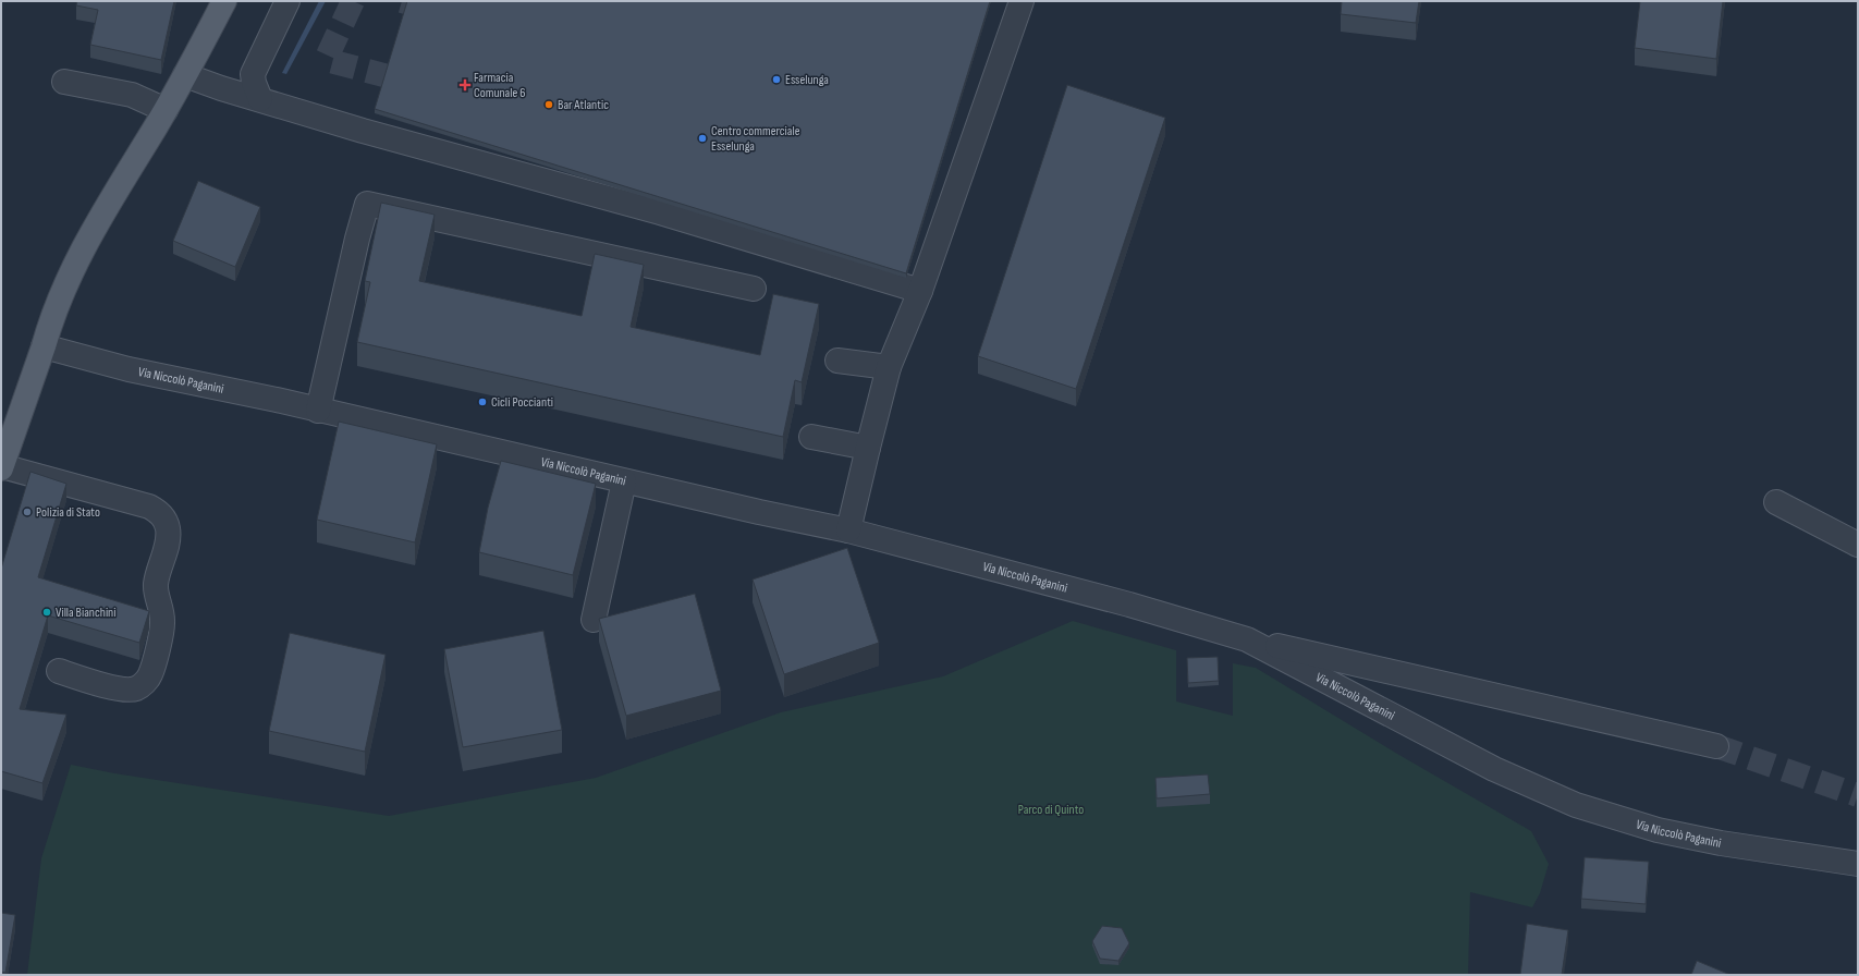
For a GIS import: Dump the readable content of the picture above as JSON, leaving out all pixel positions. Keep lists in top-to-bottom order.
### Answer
{
  "streets": {
    "street": ["Via Niccolò Paganini"]
  },
  "parks": ["Parco di Quinto"],
  "places": {
    "other": [
      "Esselunga",
      "Bar Atlantic",
      "Centro commerciale Esselunga",
      "Cicli Poccianti",
      "Polizia di Stato",
      "Villa Bianchini"
    ],
    "health": ["Farmacia Comunale 6"]
  }
}
